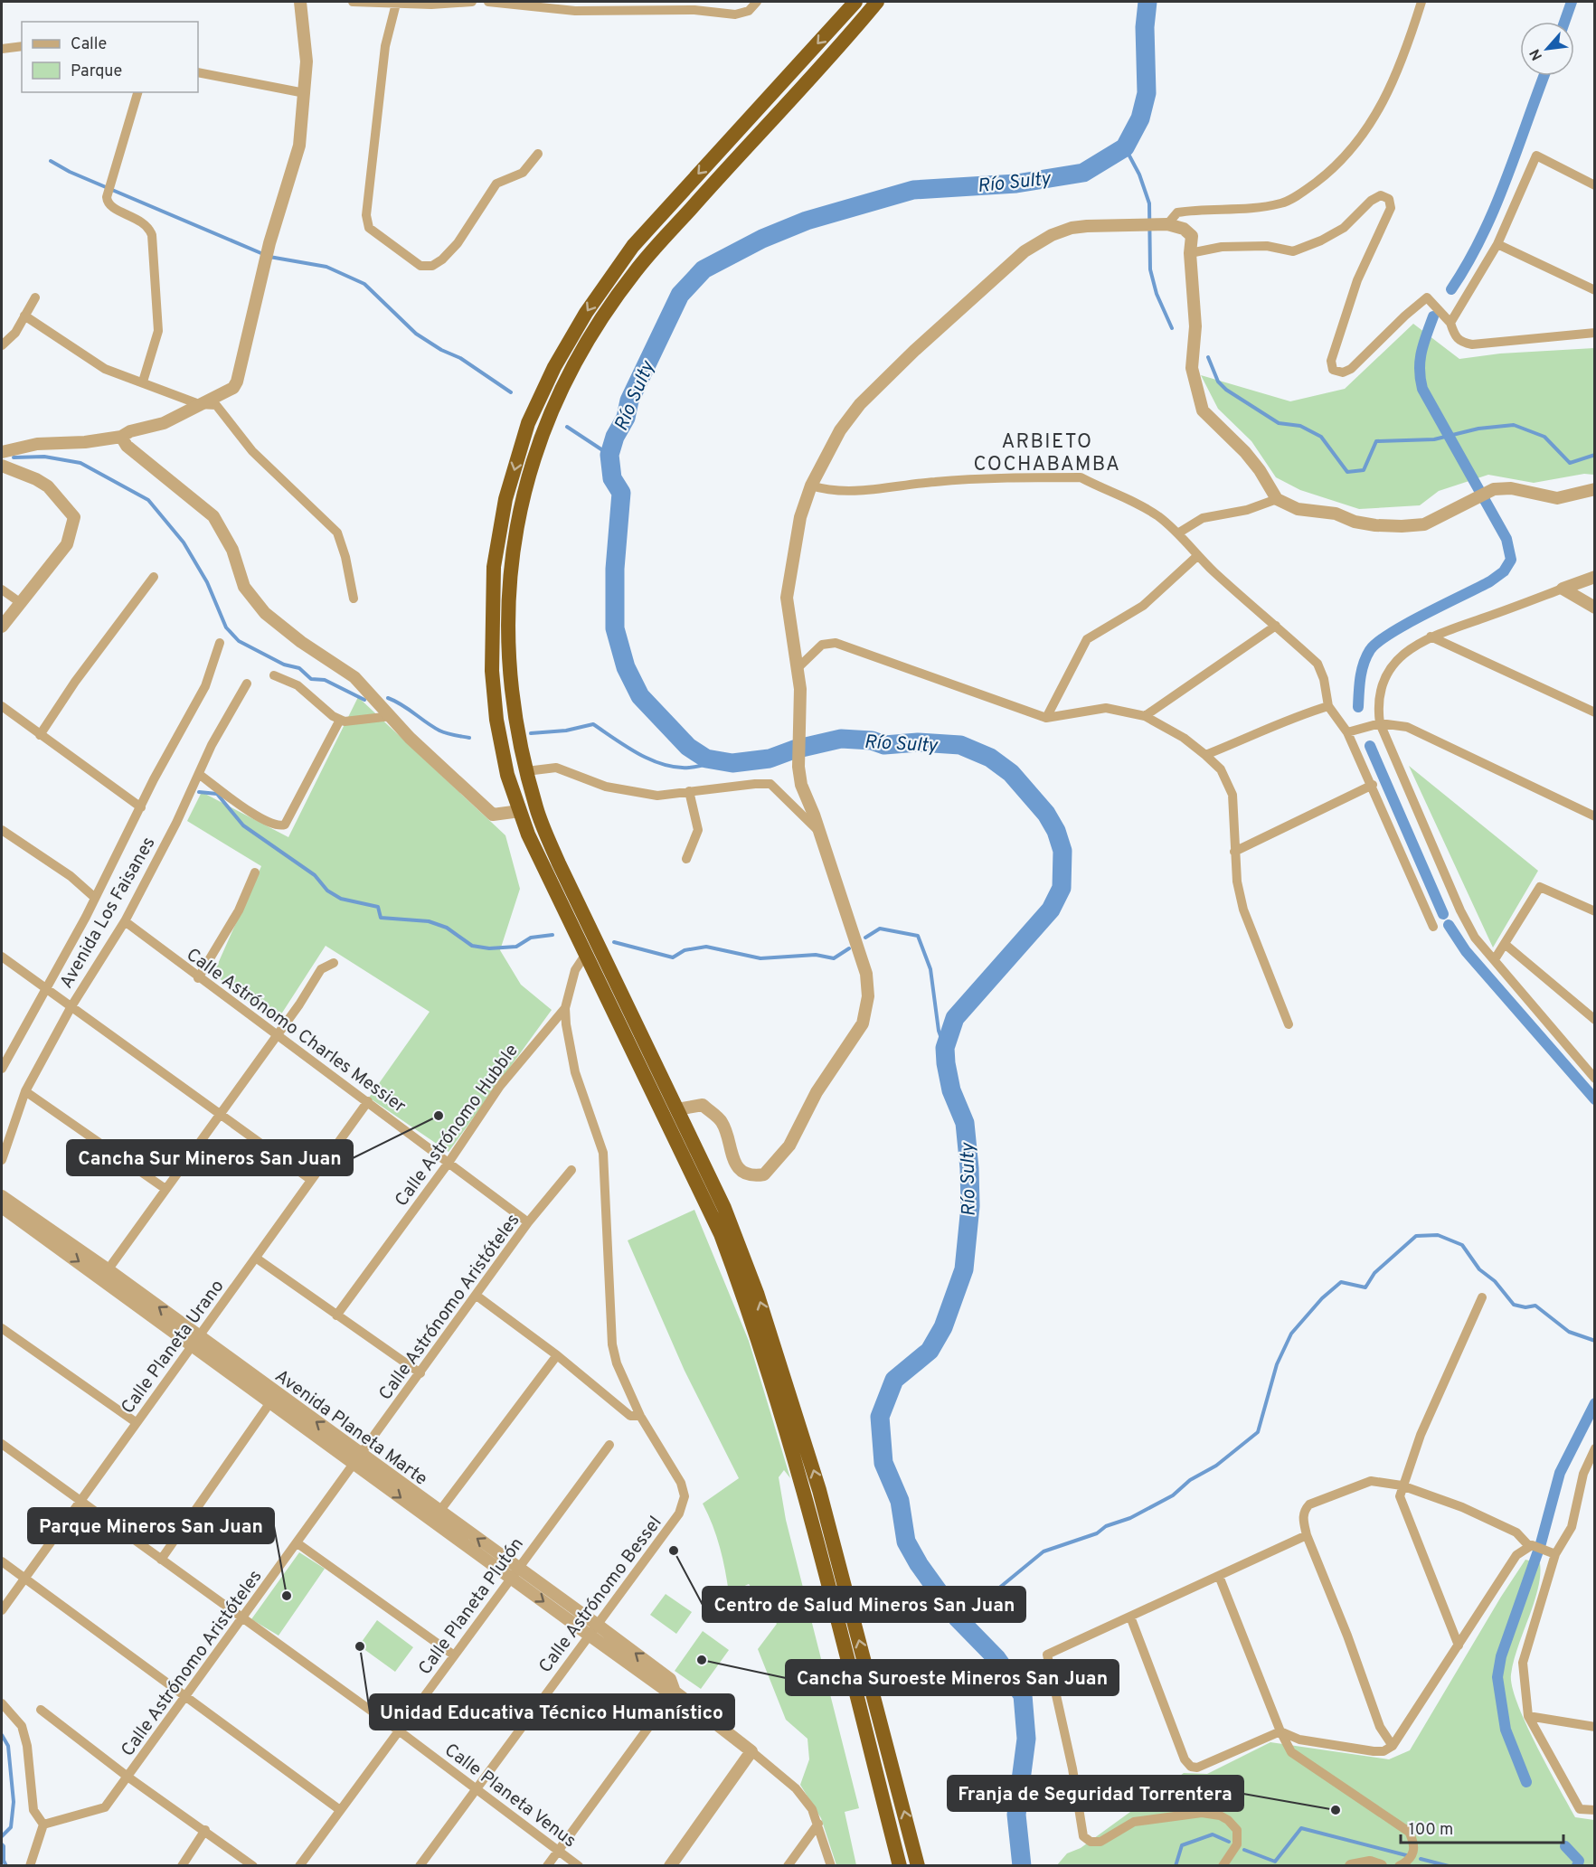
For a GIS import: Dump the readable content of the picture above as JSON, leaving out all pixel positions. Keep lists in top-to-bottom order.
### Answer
{
  "streets": {
    "street": [
      "Avenida Los Faisanes",
      "Calle Astrónomo Charles Messier",
      "Calle Astrónomo Hubble",
      "Calle Astrónomo Aristóteles",
      "Calle Planeta Urano",
      "Avenida Planeta Marte",
      "Calle Astrónomo Bessel",
      "Calle Planeta Plutón",
      "Calle Planeta Venus"
    ]
  },
  "crossings": [
    ["Avenida Los Faisanes", "Calle Astrónomo Charles Messier"],
    ["Calle Astrónomo Charles Messier", "Calle Astrónomo Hubble"],
    ["Calle Astrónomo Charles Messier", "Calle Astrónomo Aristóteles"],
    ["Calle Astrónomo Charles Messier", "Calle Planeta Urano"],
    ["Calle Astrónomo Aristóteles", "Avenida Planeta Marte"],
    ["Calle Astrónomo Aristóteles", "Calle Planeta Venus"],
    ["Calle Planeta Urano", "Avenida Planeta Marte"],
    ["Calle Planeta Urano", "Calle Planeta Venus"],
    ["Avenida Planeta Marte", "Calle Astrónomo Bessel"],
    ["Avenida Planeta Marte", "Calle Planeta Plutón"],
    ["Calle Astrónomo Bessel", "Calle Planeta Venus"],
    ["Calle Planeta Plutón", "Calle Planeta Venus"]
  ],
  "districts": ["ARBIETO COCHABAMBA"],
  "water": ["Río Sulty"],
  "places": [
    "Cancha Sur Mineros San Juan",
    "Centro de Salud Mineros San Juan",
    "Parque Mineros San Juan",
    "Unidad Educativa Técnico Humanístico",
    "Cancha Suroeste Mineros San Juan",
    "Franja de Seguridad Torrentera"
  ],
  "legend": ["Calle", "Parque"],
  "scale_bar": "100 m",
  "north": "bottom left"
}
